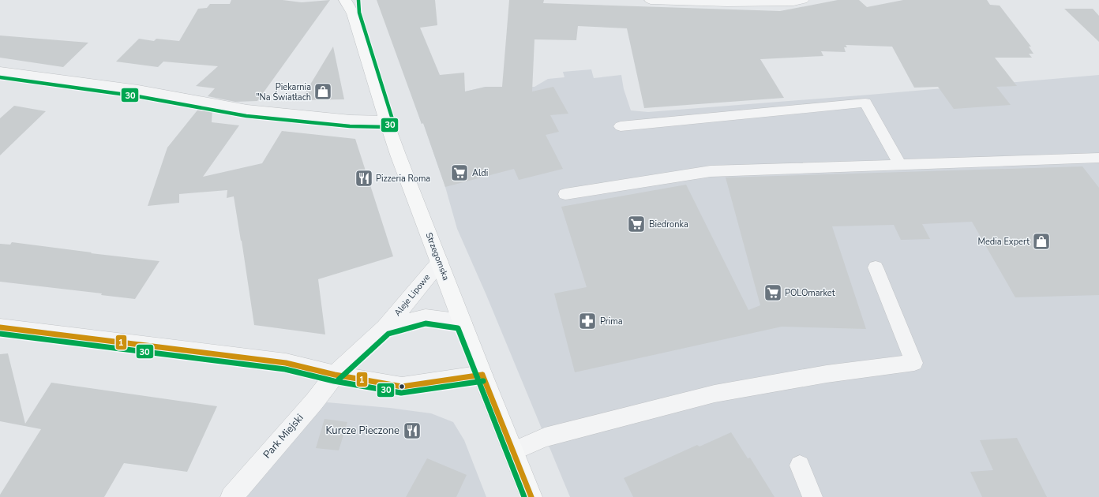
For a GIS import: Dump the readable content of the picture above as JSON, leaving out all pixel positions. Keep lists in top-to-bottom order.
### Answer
{
  "streets": {
    "main road": ["Strzegomska"],
    "street": ["Aleje Lipowe", "Park Miejski"]
  },
  "crossings": [
    ["Strzegomska", "Aleje Lipowe"],
    ["Aleje Lipowe", "Park Miejski"]
  ],
  "places": {
    "shop": ["Piekarnia \"Na Światłach", "Media Expert"],
    "supermarket": ["Aldi", "Biedronka", "POLOmarket"],
    "restaurant": ["Pizzeria Roma", "Kurcze Pieczone"],
    "pharmacy": ["Prima"]
  },
  "lines": ["transit line 30", "transit line 1"]
}
